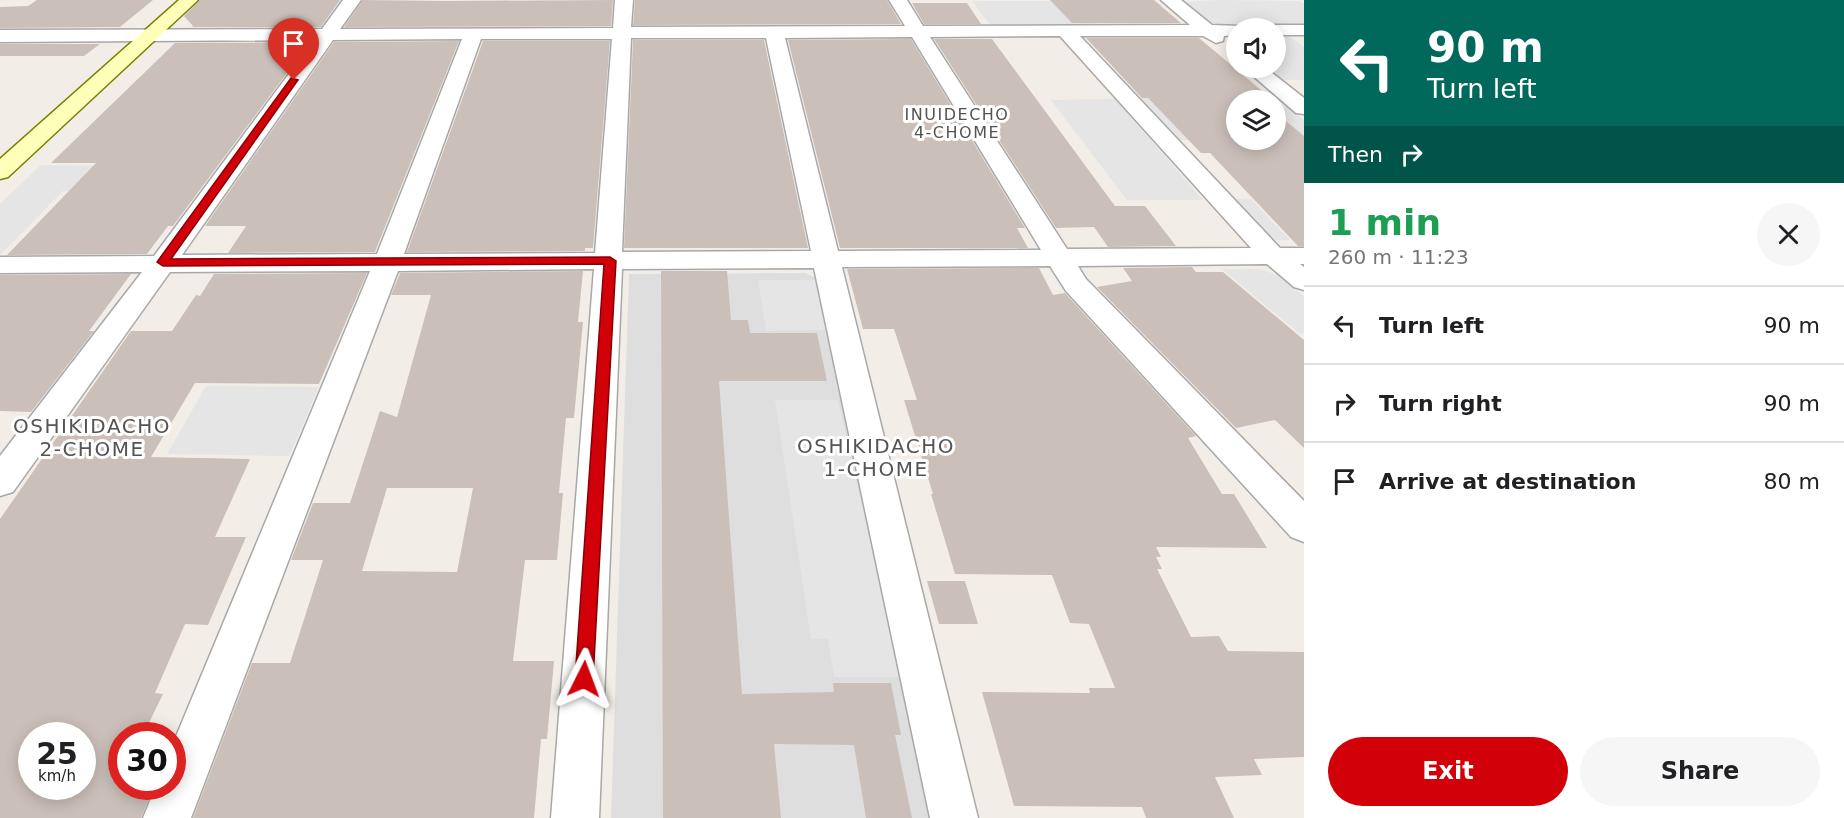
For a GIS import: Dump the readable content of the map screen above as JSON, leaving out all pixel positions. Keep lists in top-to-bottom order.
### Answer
{
  "districts": ["INUIDECHO 4-CHOME", "OSHIKIDACHO 2-CHOME", "OSHIKIDACHO 1-CHOME"],
  "page": {
    "turn": ["90 m", "Turn left"],
    "then": "Then",
    "heading": ["1 min", "260 m · 11:23"],
    "list": [
      {
        "name": "Turn left",
        "value": "90 m"
      },
      {
        "name": "Turn right",
        "value": "90 m"
      },
      {
        "name": "Arrive at destination",
        "value": "80 m"
      }
    ],
    "speed": "25 km/h",
    "limit": "30",
    "buttons": ["Exit", "Share"]
  }
}
